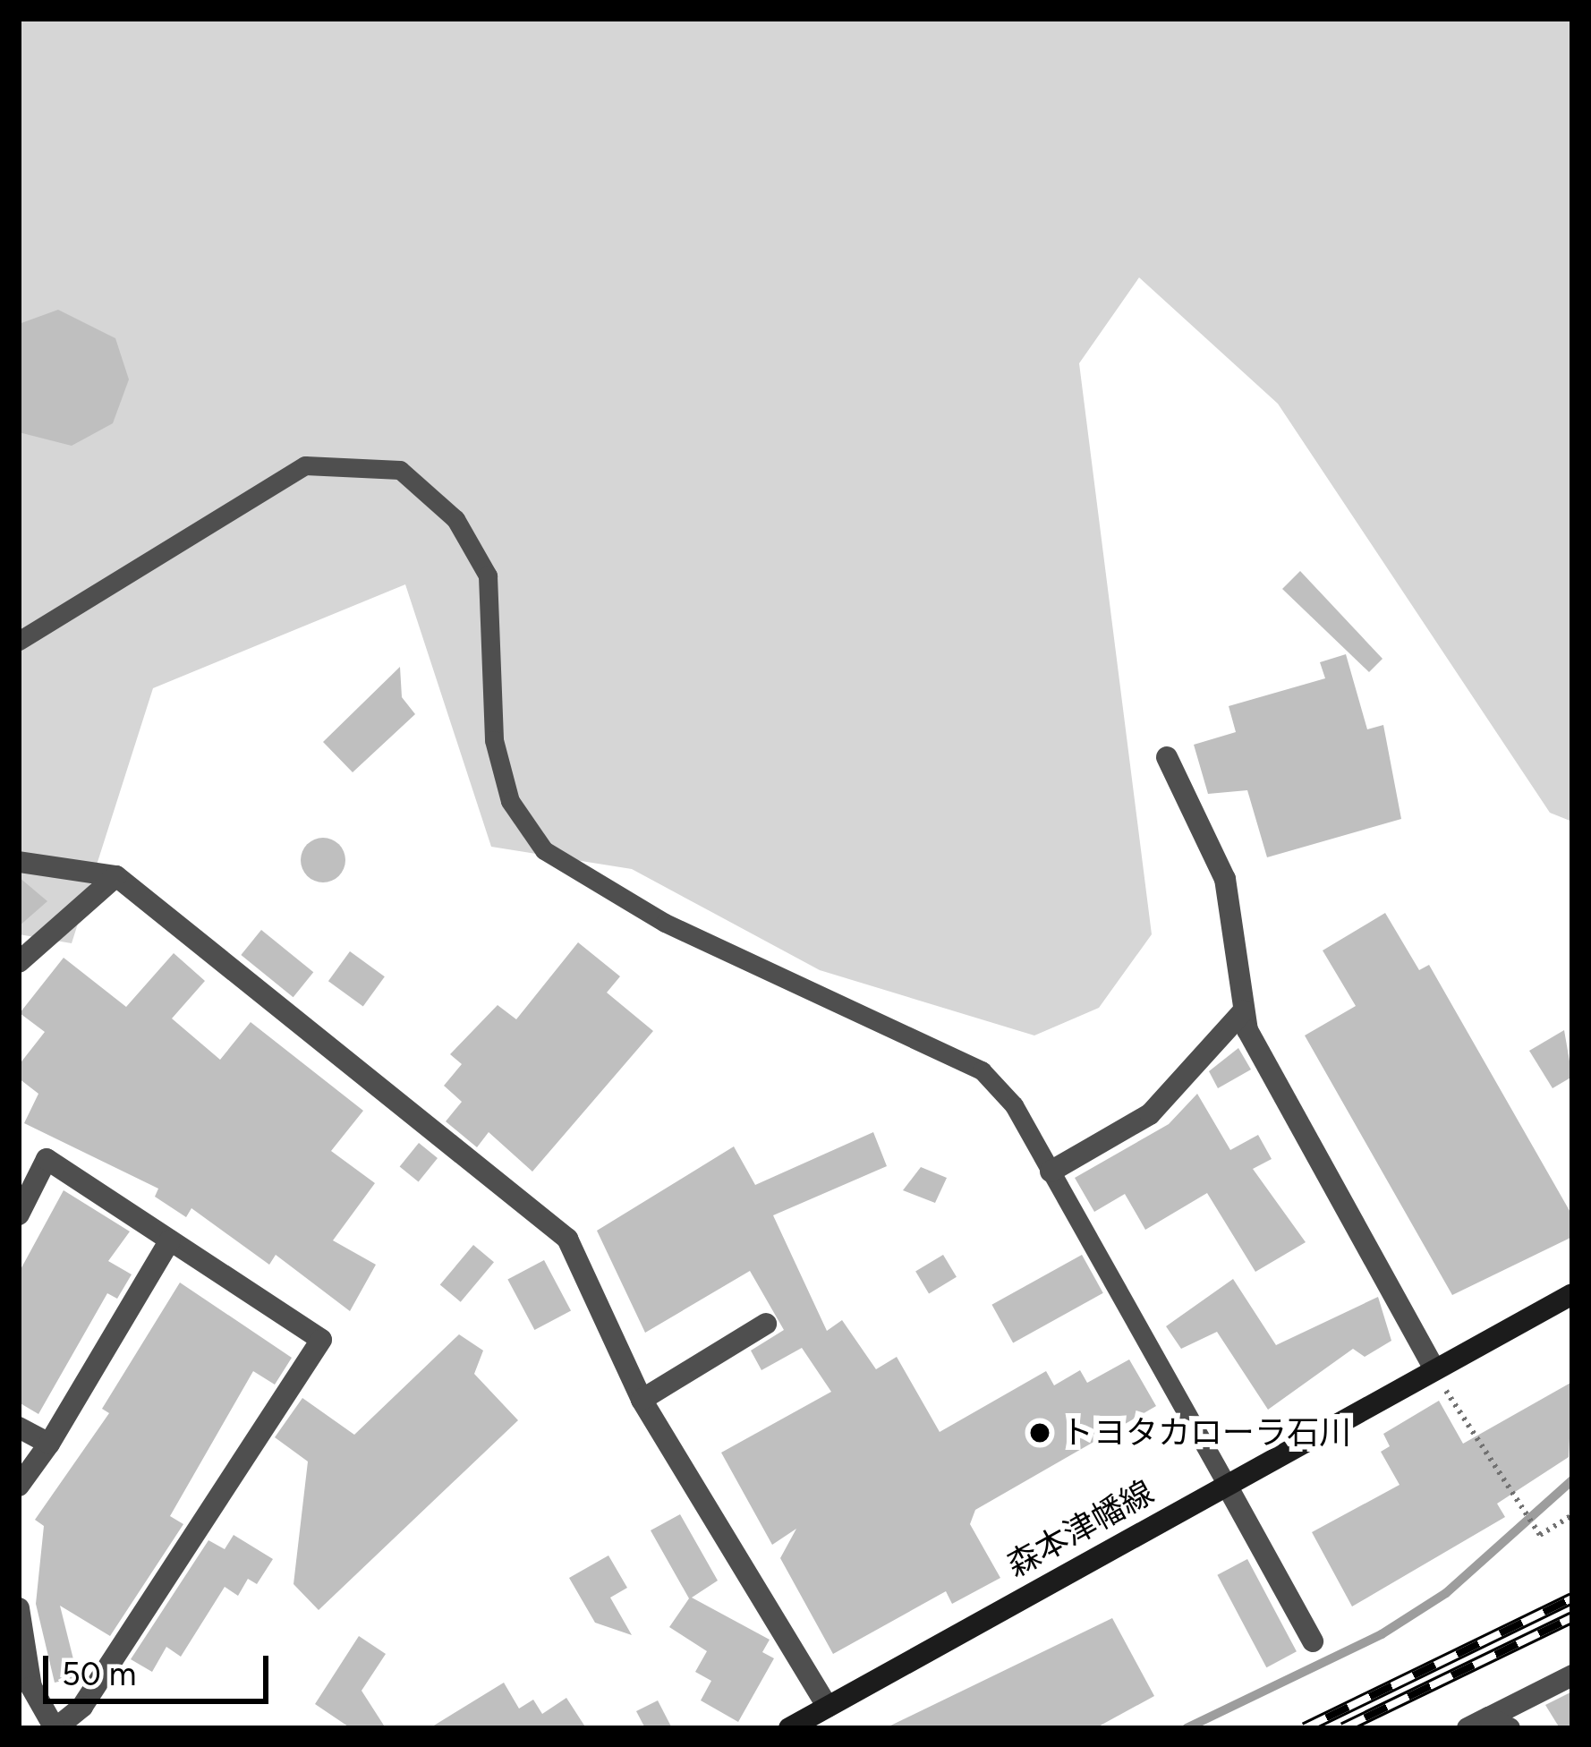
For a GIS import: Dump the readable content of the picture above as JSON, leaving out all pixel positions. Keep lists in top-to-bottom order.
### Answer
{
  "streets": {
    "main road": ["森本津幡線"]
  },
  "places": ["トヨタカローラ石川"],
  "scale_bar": "50 m"
}
